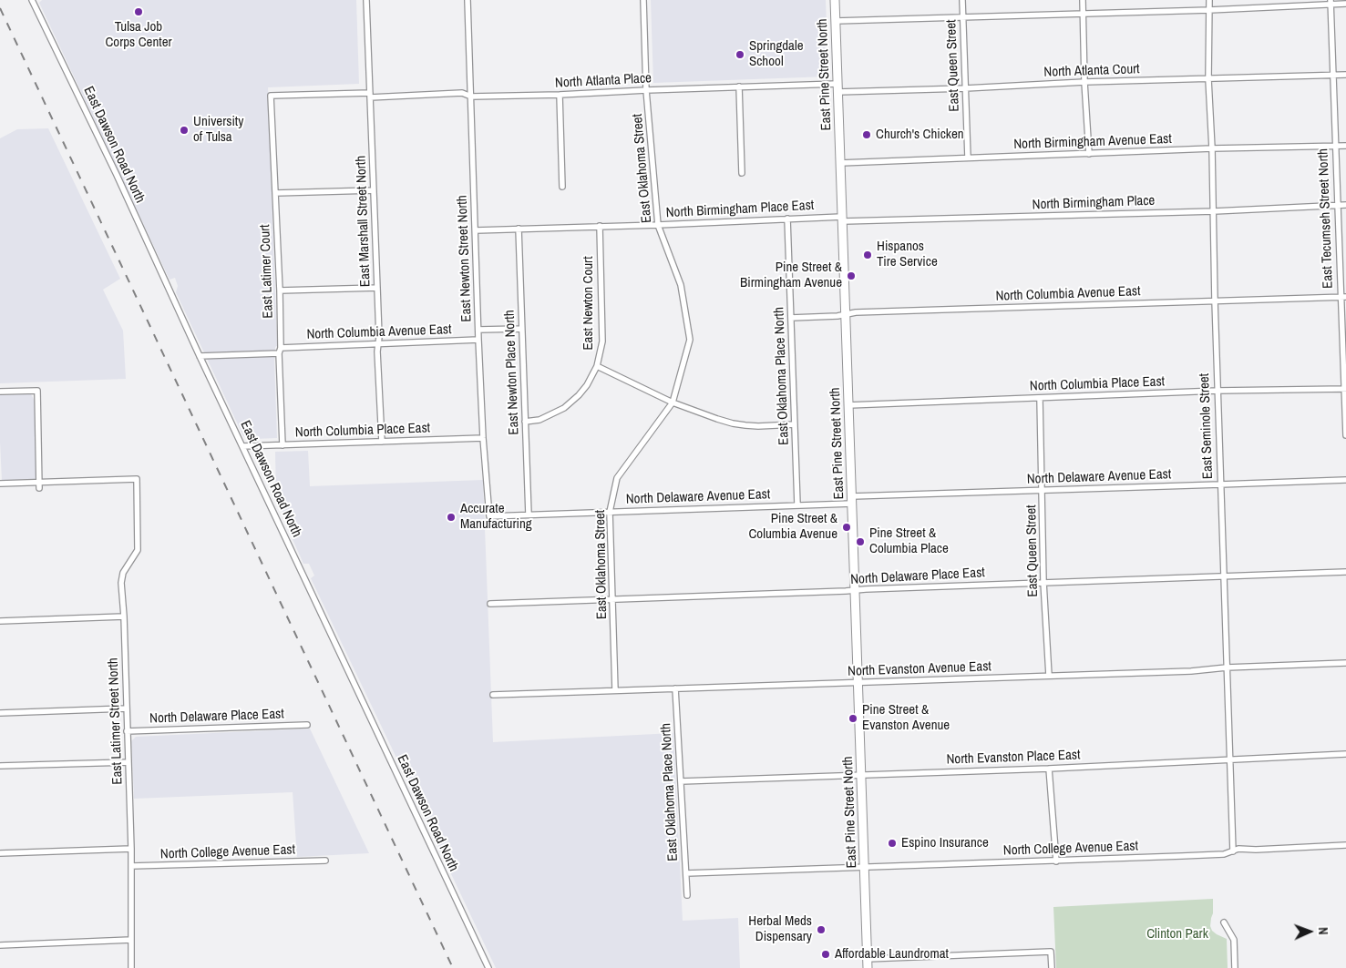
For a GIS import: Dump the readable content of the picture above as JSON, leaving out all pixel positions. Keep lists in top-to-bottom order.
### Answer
{
  "streets": {
    "main road": ["East Pine Street North"],
    "street": [
      "East Queen Street",
      "North Atlanta Court",
      "North Atlanta Place",
      "North Birmingham Avenue East",
      "East Dawson Road North",
      "East Oklahoma Street",
      "North Birmingham Place",
      "North Birmingham Place East",
      "East Tecumseh Street North",
      "East Marshall Street North",
      "East Newton Street North",
      "East Latimer Court",
      "North Columbia Avenue East",
      "East Newton Court",
      "East Newton Place North",
      "East Oklahoma Place North",
      "North Columbia Place East",
      "East Seminole Street",
      "North Delaware Avenue East",
      "North Delaware Place East",
      "North Evanston Avenue East",
      "East Latimer Street North",
      "North Evanston Place East",
      "North College Avenue East"
    ]
  },
  "crossings": [
    ["East Queen Street", "North Atlanta Court"],
    ["East Queen Street", "North Birmingham Avenue East"],
    ["East Queen Street", "North Columbia Place East"],
    ["East Queen Street", "North Delaware Avenue East"],
    ["East Queen Street", "North Delaware Place East"],
    ["East Queen Street", "North Evanston Avenue East"],
    ["North Atlanta Court", "East Pine Street North"],
    ["North Atlanta Court", "North Atlanta Place"],
    ["North Atlanta Court", "East Tecumseh Street North"],
    ["North Atlanta Court", "East Seminole Street"],
    ["East Pine Street North", "North Atlanta Place"],
    ["East Pine Street North", "North Birmingham Avenue East"],
    ["East Pine Street North", "North Birmingham Place"],
    ["East Pine Street North", "North Birmingham Place East"],
    ["East Pine Street North", "North Columbia Avenue East"],
    ["East Pine Street North", "North Columbia Place East"],
    ["East Pine Street North", "North Delaware Avenue East"],
    ["East Pine Street North", "North Delaware Place East"],
    ["East Pine Street North", "North Evanston Avenue East"],
    ["East Pine Street North", "North Evanston Place East"],
    ["East Pine Street North", "North College Avenue East"],
    ["North Atlanta Place", "East Oklahoma Street"],
    ["North Atlanta Place", "East Marshall Street North"],
    ["North Atlanta Place", "East Newton Street North"],
    ["North Atlanta Place", "East Latimer Court"],
    ["North Birmingham Avenue East", "East Tecumseh Street North"],
    ["North Birmingham Avenue East", "East Seminole Street"],
    ["East Dawson Road North", "North Columbia Avenue East"],
    ["East Dawson Road North", "North Columbia Place East"],
    ["East Oklahoma Street", "North Birmingham Place East"],
    ["East Oklahoma Street", "North Delaware Avenue East"],
    ["East Oklahoma Street", "North Delaware Place East"],
    ["East Oklahoma Street", "North Evanston Avenue East"],
    ["North Birmingham Place", "North Birmingham Place East"],
    ["North Birmingham Place", "East Tecumseh Street North"],
    ["North Birmingham Place", "East Seminole Street"],
    ["North Birmingham Place East", "East Newton Street North"],
    ["North Birmingham Place East", "East Newton Court"],
    ["North Birmingham Place East", "East Newton Place North"],
    ["North Birmingham Place East", "East Oklahoma Place North"],
    ["East Tecumseh Street North", "North Columbia Avenue East"],
    ["East Tecumseh Street North", "North Columbia Place East"],
    ["East Marshall Street North", "North Columbia Avenue East"],
    ["East Marshall Street North", "North Columbia Place East"],
    ["East Newton Street North", "North Columbia Avenue East"],
    ["East Newton Street North", "North Columbia Place East"],
    ["East Newton Street North", "North Delaware Avenue East"],
    ["East Latimer Court", "North Columbia Avenue East"],
    ["East Latimer Court", "North Columbia Place East"],
    ["North Columbia Avenue East", "East Oklahoma Place North"],
    ["North Columbia Avenue East", "East Seminole Street"],
    ["East Newton Court", "East Newton Place North"],
    ["East Newton Place North", "North Delaware Avenue East"],
    ["East Oklahoma Place North", "North Delaware Avenue East"],
    ["East Oklahoma Place North", "North Evanston Avenue East"],
    ["East Oklahoma Place North", "North Evanston Place East"],
    ["East Oklahoma Place North", "North College Avenue East"],
    ["North Columbia Place East", "East Seminole Street"],
    ["East Seminole Street", "North Delaware Avenue East"],
    ["East Seminole Street", "North Delaware Place East"],
    ["East Seminole Street", "North Evanston Avenue East"],
    ["East Seminole Street", "North Evanston Place East"],
    ["East Seminole Street", "North College Avenue East"],
    ["North Delaware Place East", "East Latimer Street North"],
    ["East Latimer Street North", "North College Avenue East"]
  ],
  "parks": ["Clinton Park"],
  "places": [
    "Tulsa Job Corps Center",
    "Springdale School",
    "University of Tulsa",
    "Church's Chicken",
    "Hispanos Tire Service",
    "Pine Street & Birmingham Avenue",
    "Accurate Manufacturing",
    "Pine Street & Columbia Avenue",
    "Pine Street & Columbia Place",
    "Pine Street & Evanston Avenue",
    "Espino Insurance",
    "Herbal Meds Dispensary",
    "Affordable Laundromat"
  ],
  "north": "right"
}
